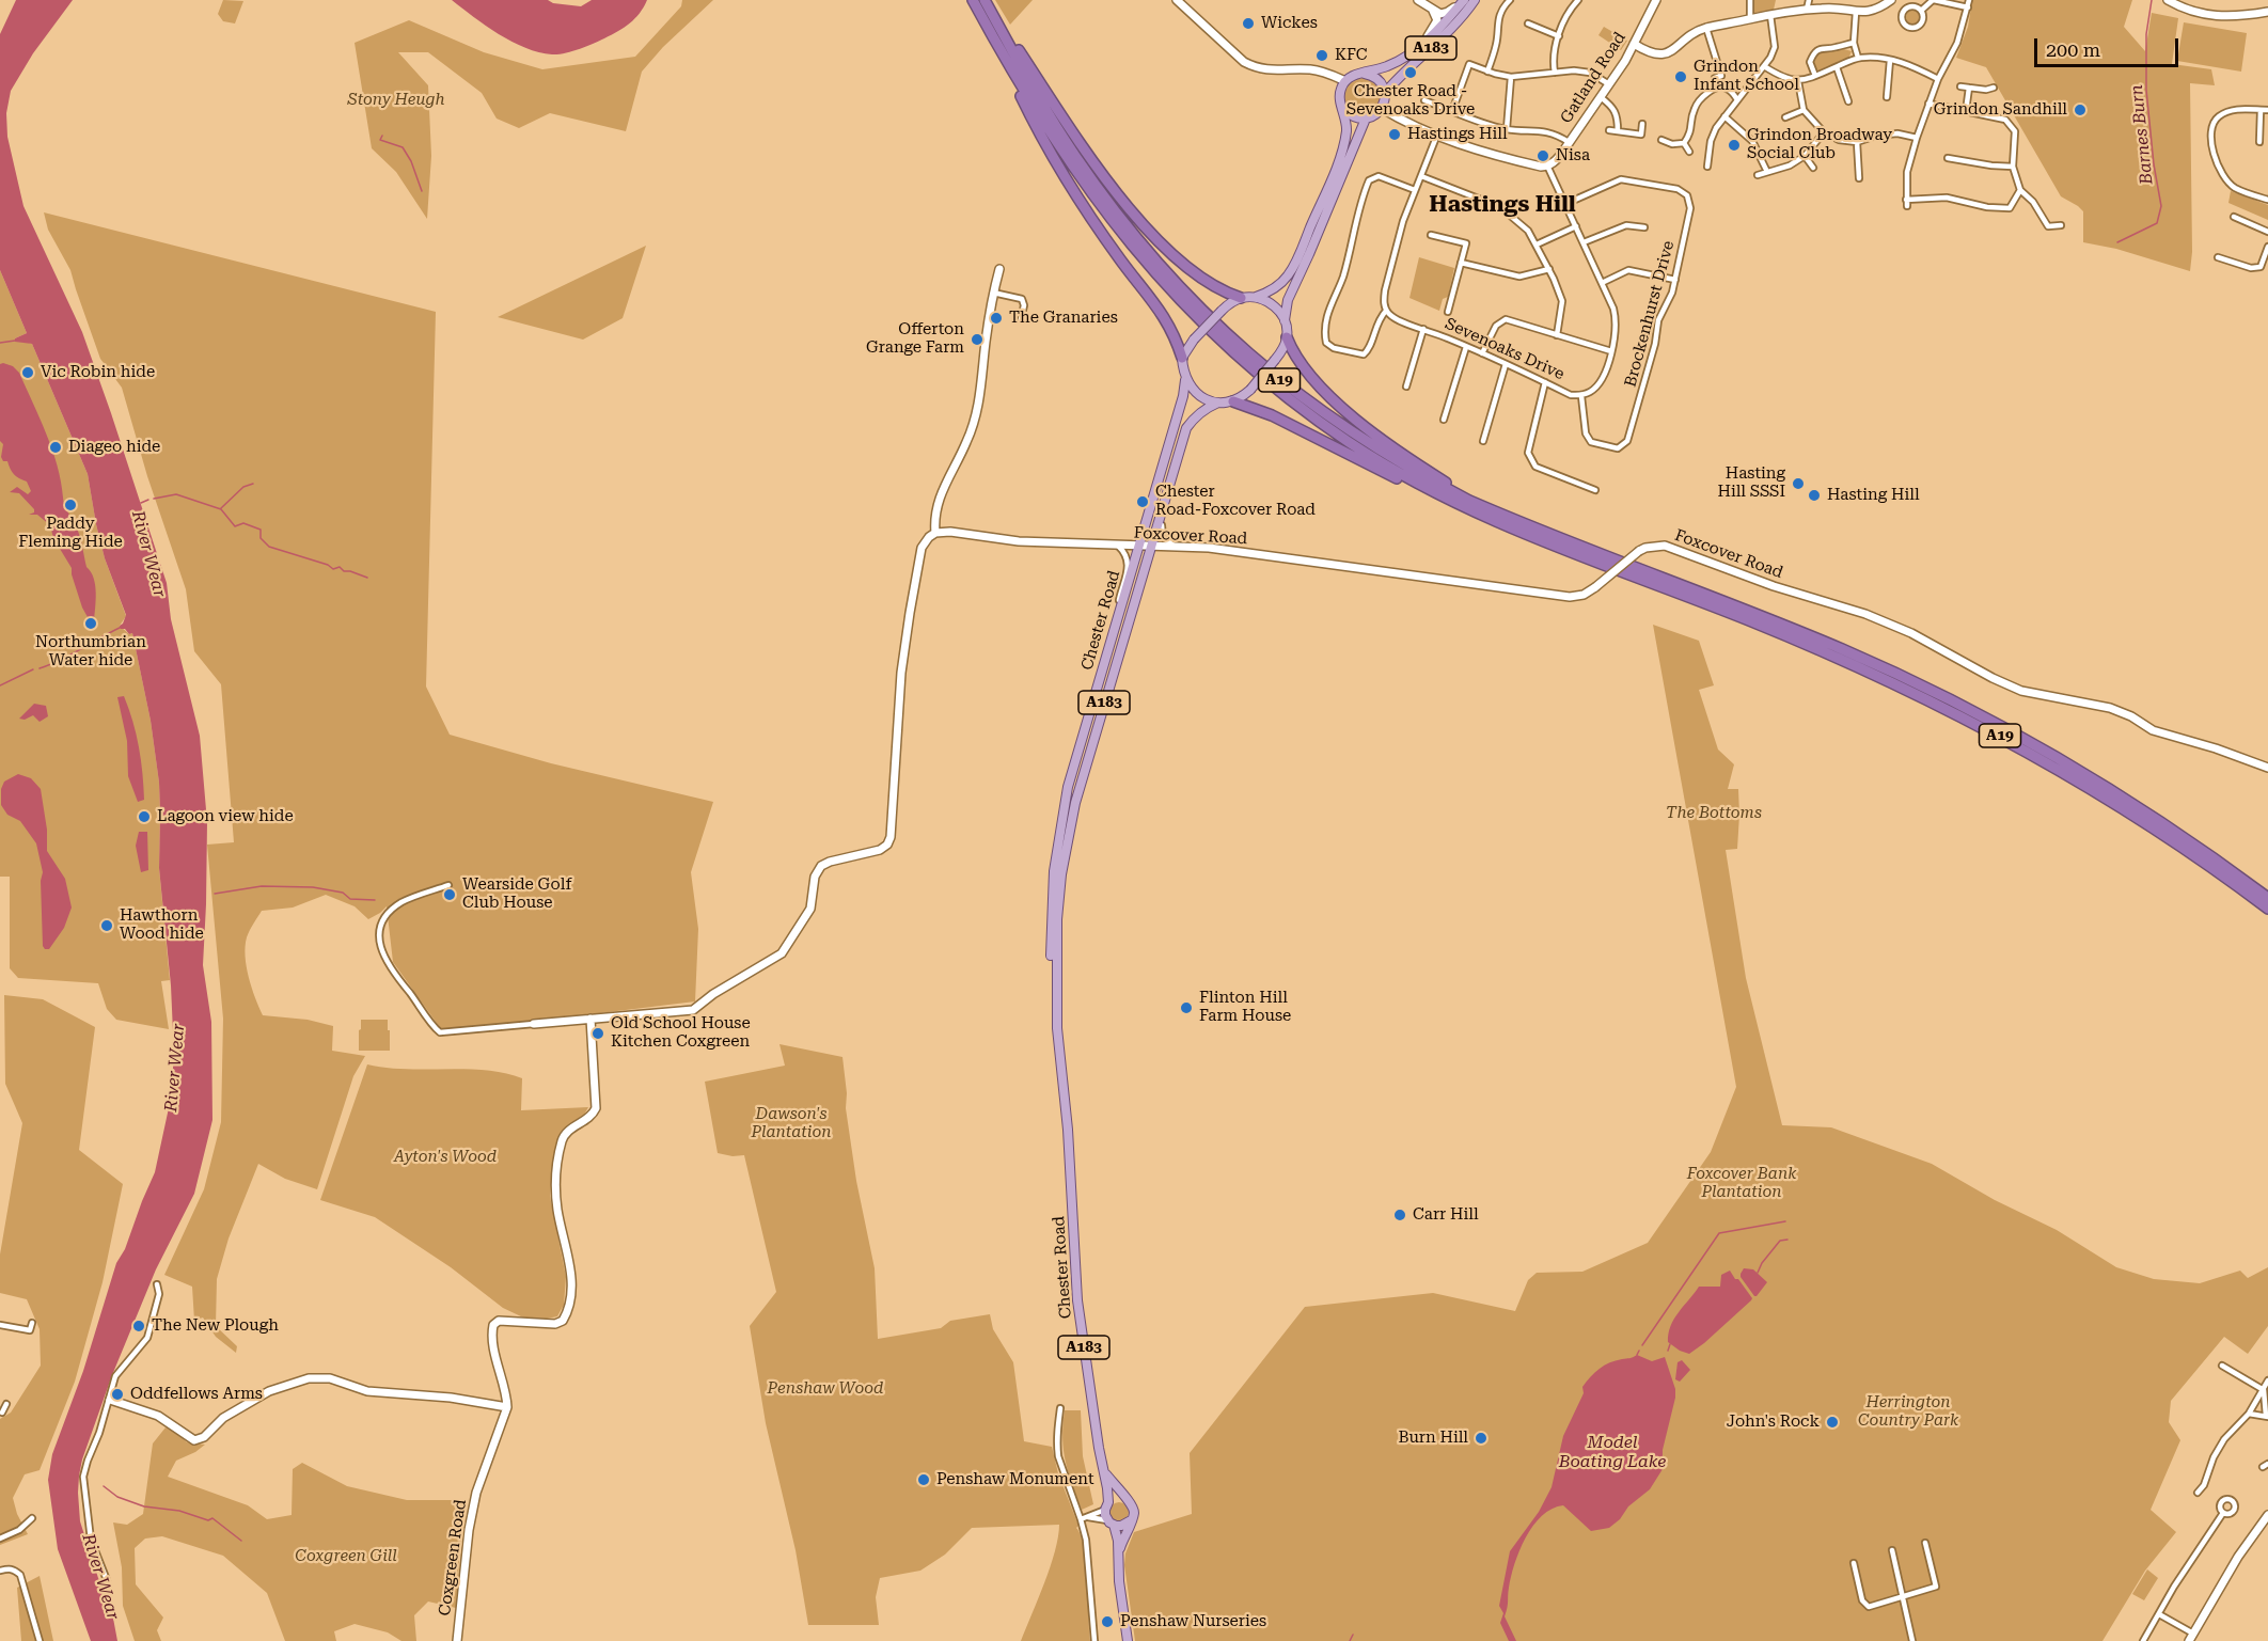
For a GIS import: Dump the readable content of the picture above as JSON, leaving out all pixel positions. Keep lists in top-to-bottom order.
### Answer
{
  "streets": {
    "highway": ["A19"],
    "main road": ["A183", "Chester Road"],
    "street": [
      "Gatland Road",
      "Brockenhurst Drive",
      "Sevenoaks Drive",
      "Foxcover Road",
      "Coxgreen Road"
    ]
  },
  "crossings": [
    ["A183", "Chester Road"],
    ["Brockenhurst Drive", "Sevenoaks Drive"],
    ["A19", "Chester Road"],
    ["Foxcover Road", "Chester Road"]
  ],
  "districts": ["Hastings Hill"],
  "water": ["Barnes Burn", "River Wear", "Model Boating Lake"],
  "parks": [
    "Stony Heugh",
    "The Bottoms",
    "Dawson's Plantation",
    "Ayton's Wood",
    "Foxcover Bank Plantation",
    "Penshaw Wood",
    "Herrington Country Park",
    "Coxgreen Gill"
  ],
  "places": [
    "Wickes",
    "KFC",
    "Chester Road - Sevenoaks Drive",
    "Grindon Infant School",
    "Grindon Sandhill",
    "Hastings Hill",
    "Grindon Broadway Social Club",
    "Nisa",
    "The Granaries",
    "Offerton Grange Farm",
    "Vic Robin hide",
    "Diageo hide",
    "Hasting Hill SSSI",
    "Hasting Hill",
    "Chester Road-Foxcover Road",
    "Paddy Fleming Hide",
    "Northumbrian Water hide",
    "Lagoon view hide",
    "Wearside Golf Club House",
    "Hawthorn Wood hide",
    "Flinton Hill Farm House",
    "Old School House Kitchen Coxgreen",
    "Carr Hill",
    "The New Plough",
    "Oddfellows Arms",
    "John's Rock",
    "Burn Hill",
    "Penshaw Monument",
    "Penshaw Nurseries"
  ],
  "scale_bar": "200 m"
}
